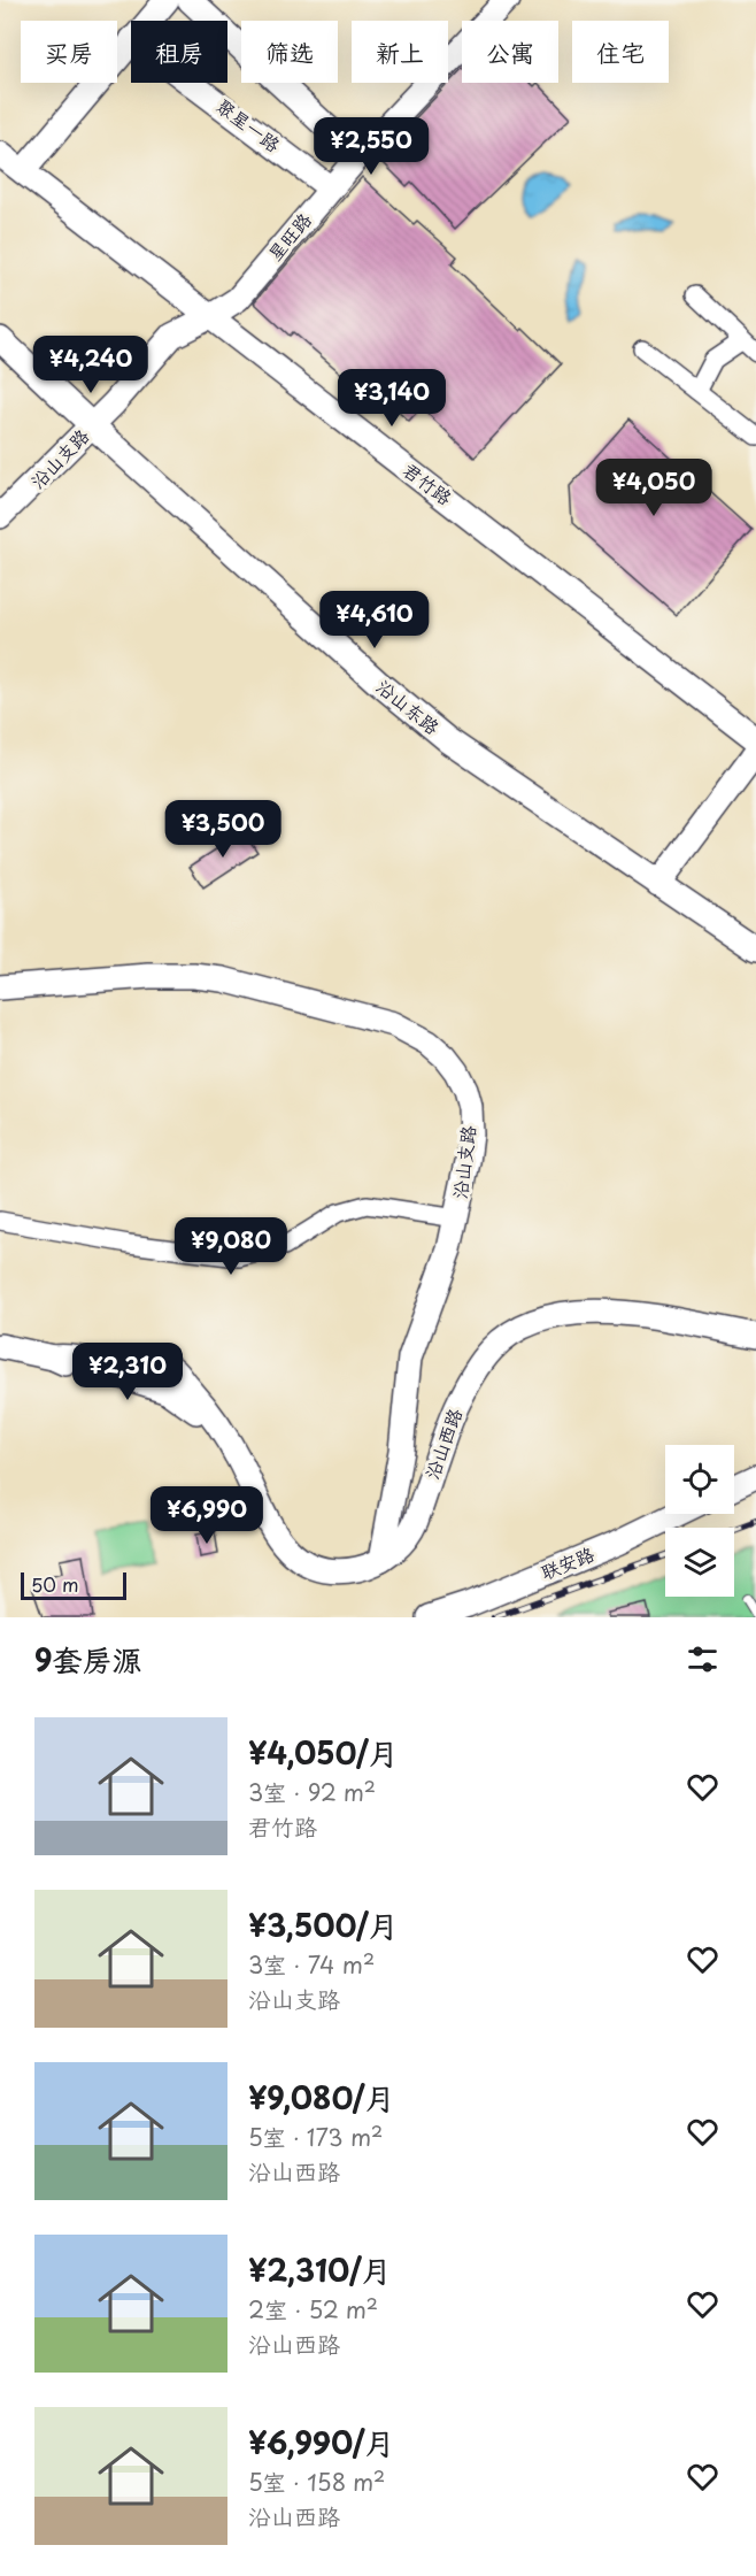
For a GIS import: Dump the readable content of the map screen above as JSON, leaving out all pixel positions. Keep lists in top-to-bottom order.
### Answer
{
  "streets": {
    "street": [
      "聚星一路",
      "星旺路",
      "沿山支路",
      "君竹路",
      "沿山东路",
      "沿山西路",
      "联安路"
    ]
  },
  "crossings": [
    ["聚星一路", "星旺路"],
    ["星旺路", "沿山支路"],
    ["星旺路", "君竹路"],
    ["沿山支路", "君竹路"],
    ["沿山支路", "沿山东路"],
    ["沿山支路", "沿山西路"]
  ],
  "scale_bar": "50 m",
  "page": {
    "chip": [
      "买房",
      "租房",
      "筛选",
      "新上",
      "公寓",
      "住宅"
    ],
    "price": [
      "¥2,550",
      "¥4,240",
      "¥3,140",
      "¥4,050",
      "¥4,610",
      "¥3,500",
      "¥9,080",
      "¥2,310",
      "¥6,990"
    ],
    "scale": "50 m",
    "heading": "9套房源",
    "list": [
      {
        "name": "¥4,050/月",
        "note": "3室 · 92 m² · 君竹路"
      },
      {
        "name": "¥3,500/月",
        "note": "3室 · 74 m² · 沿山支路"
      },
      {
        "name": "¥9,080/月",
        "note": "5室 · 173 m² · 沿山西路"
      },
      {
        "name": "¥2,310/月",
        "note": "2室 · 52 m² · 沿山西路"
      },
      {
        "name": "¥6,990/月",
        "note": "5室 · 158 m² · 沿山西路"
      }
    ]
  }
}
